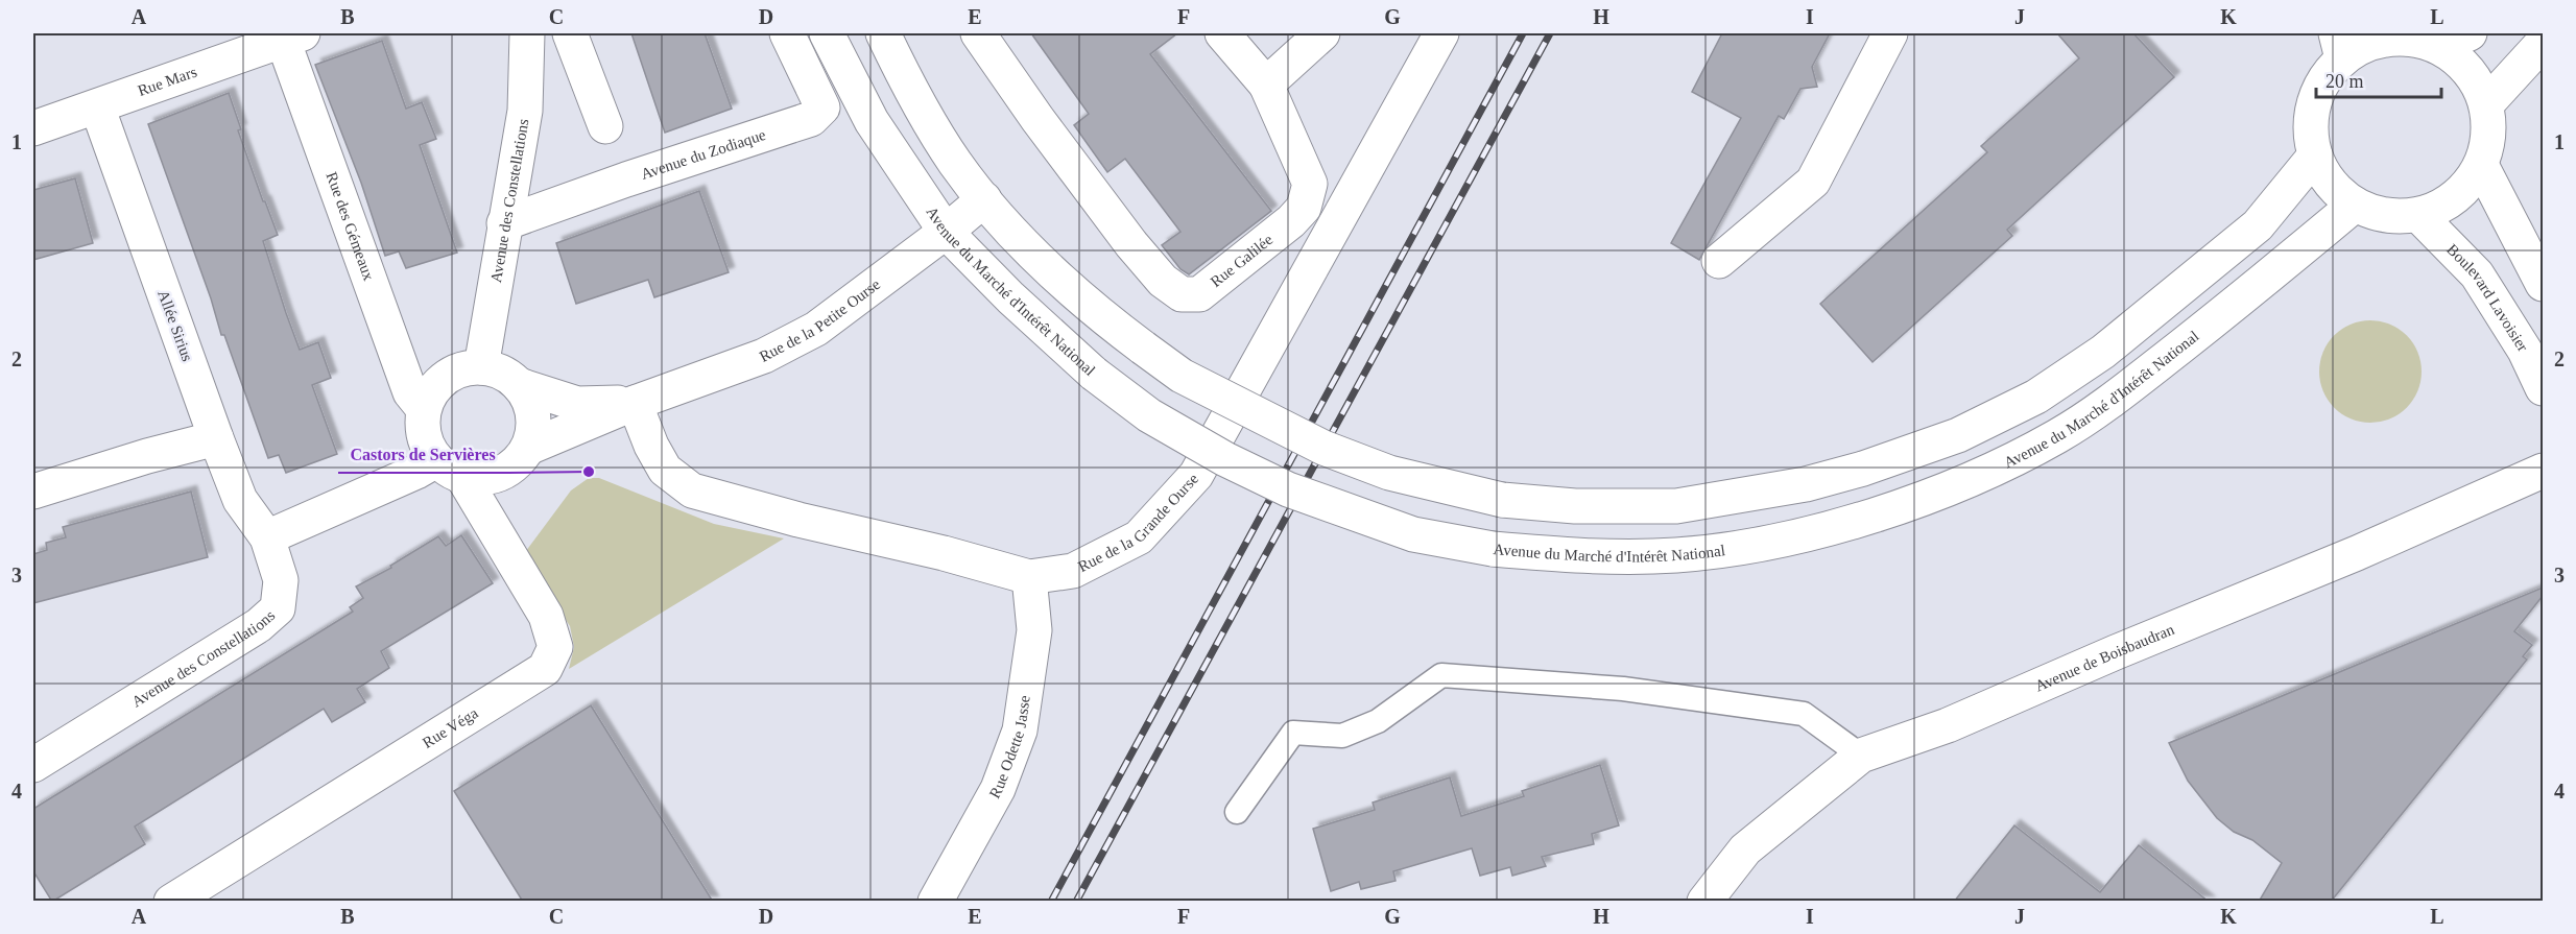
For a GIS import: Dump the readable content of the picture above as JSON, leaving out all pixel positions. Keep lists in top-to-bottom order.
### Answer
{
  "streets": {
    "street": [
      "Rue Mars",
      "Avenue du Zodiaque",
      "Avenue des Constellations",
      "Rue des Gémeaux",
      "Rue Galilée",
      "Avenue du Marché d'Intérêt National",
      "Boulevard Lavoisier",
      "Rue de la Petite Ourse",
      "Allée Sirius",
      "Rue de la Grande Ourse",
      "Avenue de Boisbaudran",
      "Rue Véga",
      "Rue Odette Jasse"
    ]
  },
  "crossings": [
    ["Rue Mars", "Rue des Gémeaux"],
    ["Rue Mars", "Allée Sirius"],
    ["Avenue du Zodiaque", "Avenue des Constellations"],
    ["Avenue des Constellations", "Rue des Gémeaux"],
    ["Avenue des Constellations", "Rue de la Petite Ourse"],
    ["Avenue des Constellations", "Allée Sirius"],
    ["Avenue des Constellations", "Rue Véga"],
    ["Rue des Gémeaux", "Rue de la Petite Ourse"],
    ["Rue des Gémeaux", "Rue Véga"],
    ["Avenue du Marché d'Intérêt National", "Boulevard Lavoisier"],
    ["Avenue du Marché d'Intérêt National", "Rue de la Petite Ourse"],
    ["Rue de la Petite Ourse", "Rue de la Grande Ourse"],
    ["Rue de la Petite Ourse", "Rue Véga"],
    ["Rue de la Grande Ourse", "Rue Odette Jasse"]
  ],
  "places": ["Castors de Servières"],
  "scale_bar": "20 m",
  "grid": {
    "columns": [
      "A",
      "B",
      "C",
      "D",
      "E",
      "F",
      "G",
      "H",
      "I",
      "J",
      "K",
      "L"
    ],
    "rows": [
      "1",
      "2",
      "3",
      "4"
    ]
  }
}
